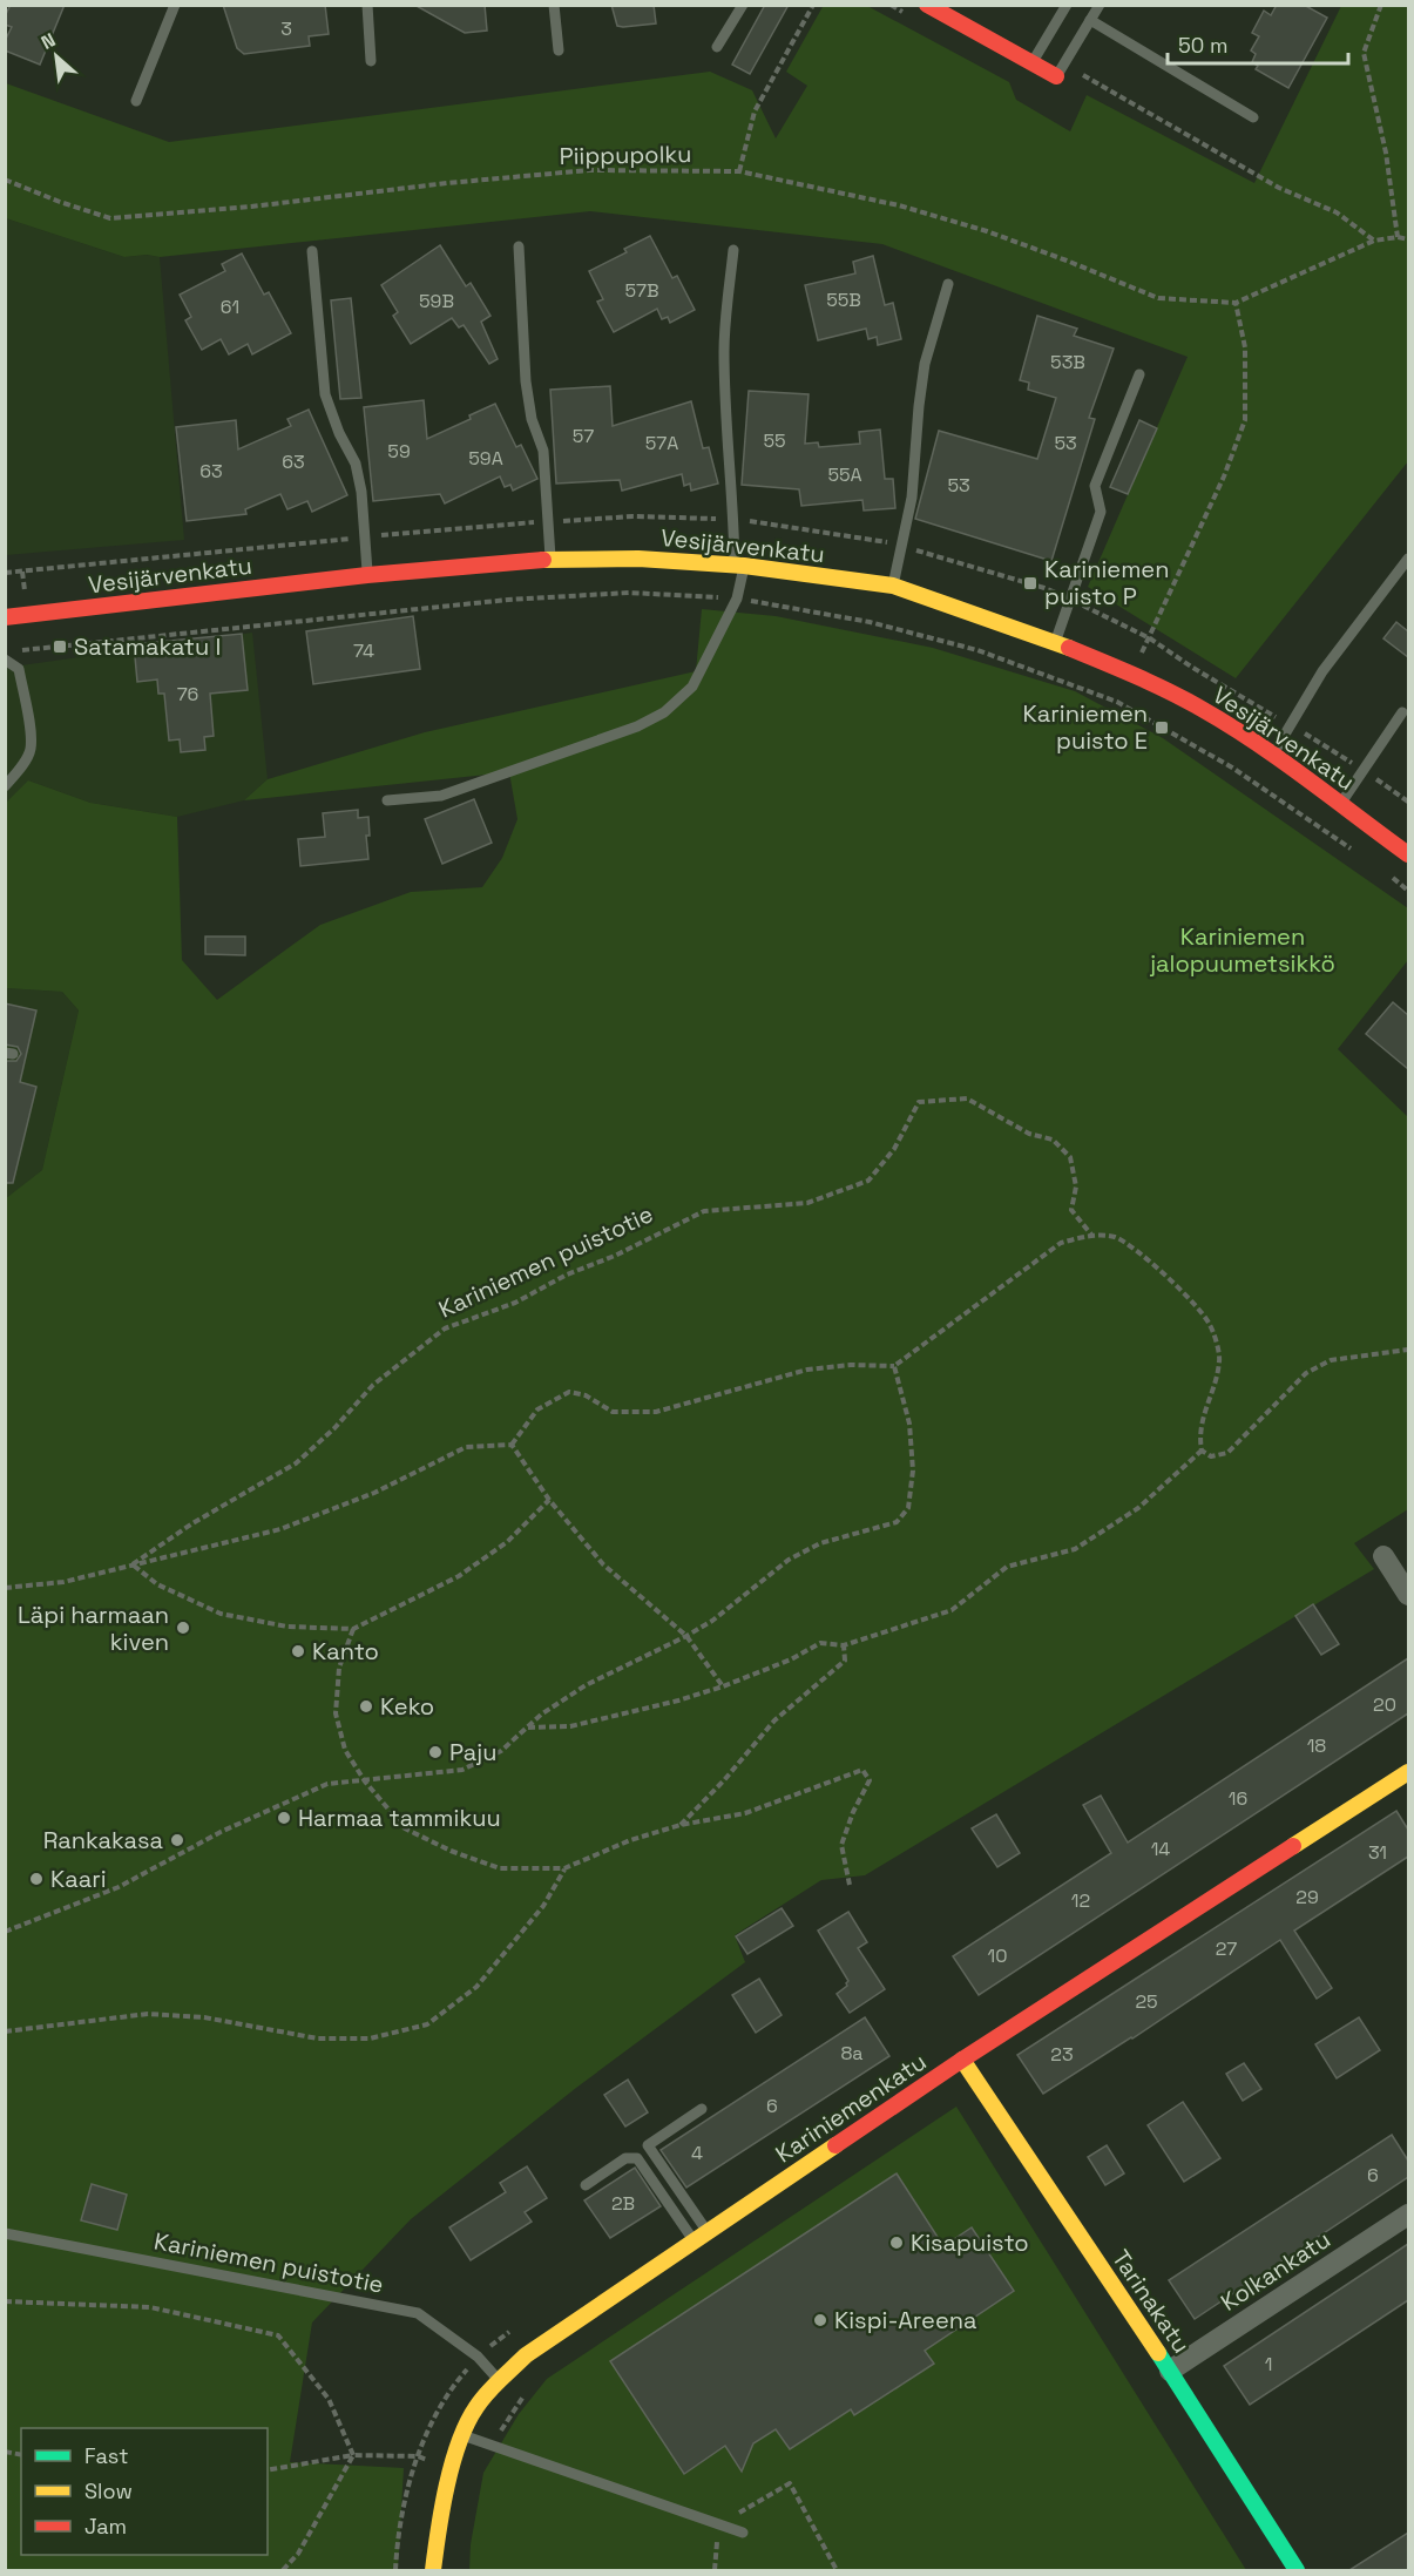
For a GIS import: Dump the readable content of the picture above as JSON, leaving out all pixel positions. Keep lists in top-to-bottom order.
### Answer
{
  "streets": {
    "street": [
      "Vesijärvenkatu",
      "Kariniemenkatu",
      "Kolkankatu",
      "Tarinakatu"
    ],
    "lane": ["Kariniemen puistotie"],
    "path": ["Piippupolku"]
  },
  "crossings": [
    ["Kariniemen puistotie", "Kariniemenkatu"],
    ["Kariniemenkatu", "Tarinakatu"],
    ["Kolkankatu", "Tarinakatu"]
  ],
  "parks": ["Kariniemen jalopuumetsikkö"],
  "places": {
    "transit": ["Kariniemen puisto P", "Satamakatu I", "Kariniemen puisto E"],
    "other": [
      "Läpi harmaan kiven",
      "Kanto",
      "Keko",
      "Paju",
      "Harmaa tammikuu",
      "Rankakasa",
      "Kaari",
      "Kisapuisto",
      "Kispi-Areena"
    ]
  },
  "house_numbers": [
    "3",
    "57B",
    "55B",
    "59B",
    "61",
    "53B",
    "57",
    "55",
    "57A",
    "53",
    "59",
    "59A",
    "63",
    "63",
    "55A",
    "53",
    "74",
    "76",
    "20",
    "18",
    "16",
    "14",
    "31",
    "29",
    "12",
    "27",
    "10",
    "25",
    "8a",
    "23",
    "6",
    "4",
    "6",
    "2B",
    "1"
  ],
  "legend": ["Fast", "Slow", "Jam"],
  "scale_bar": "50 m",
  "north": "top left"
}
